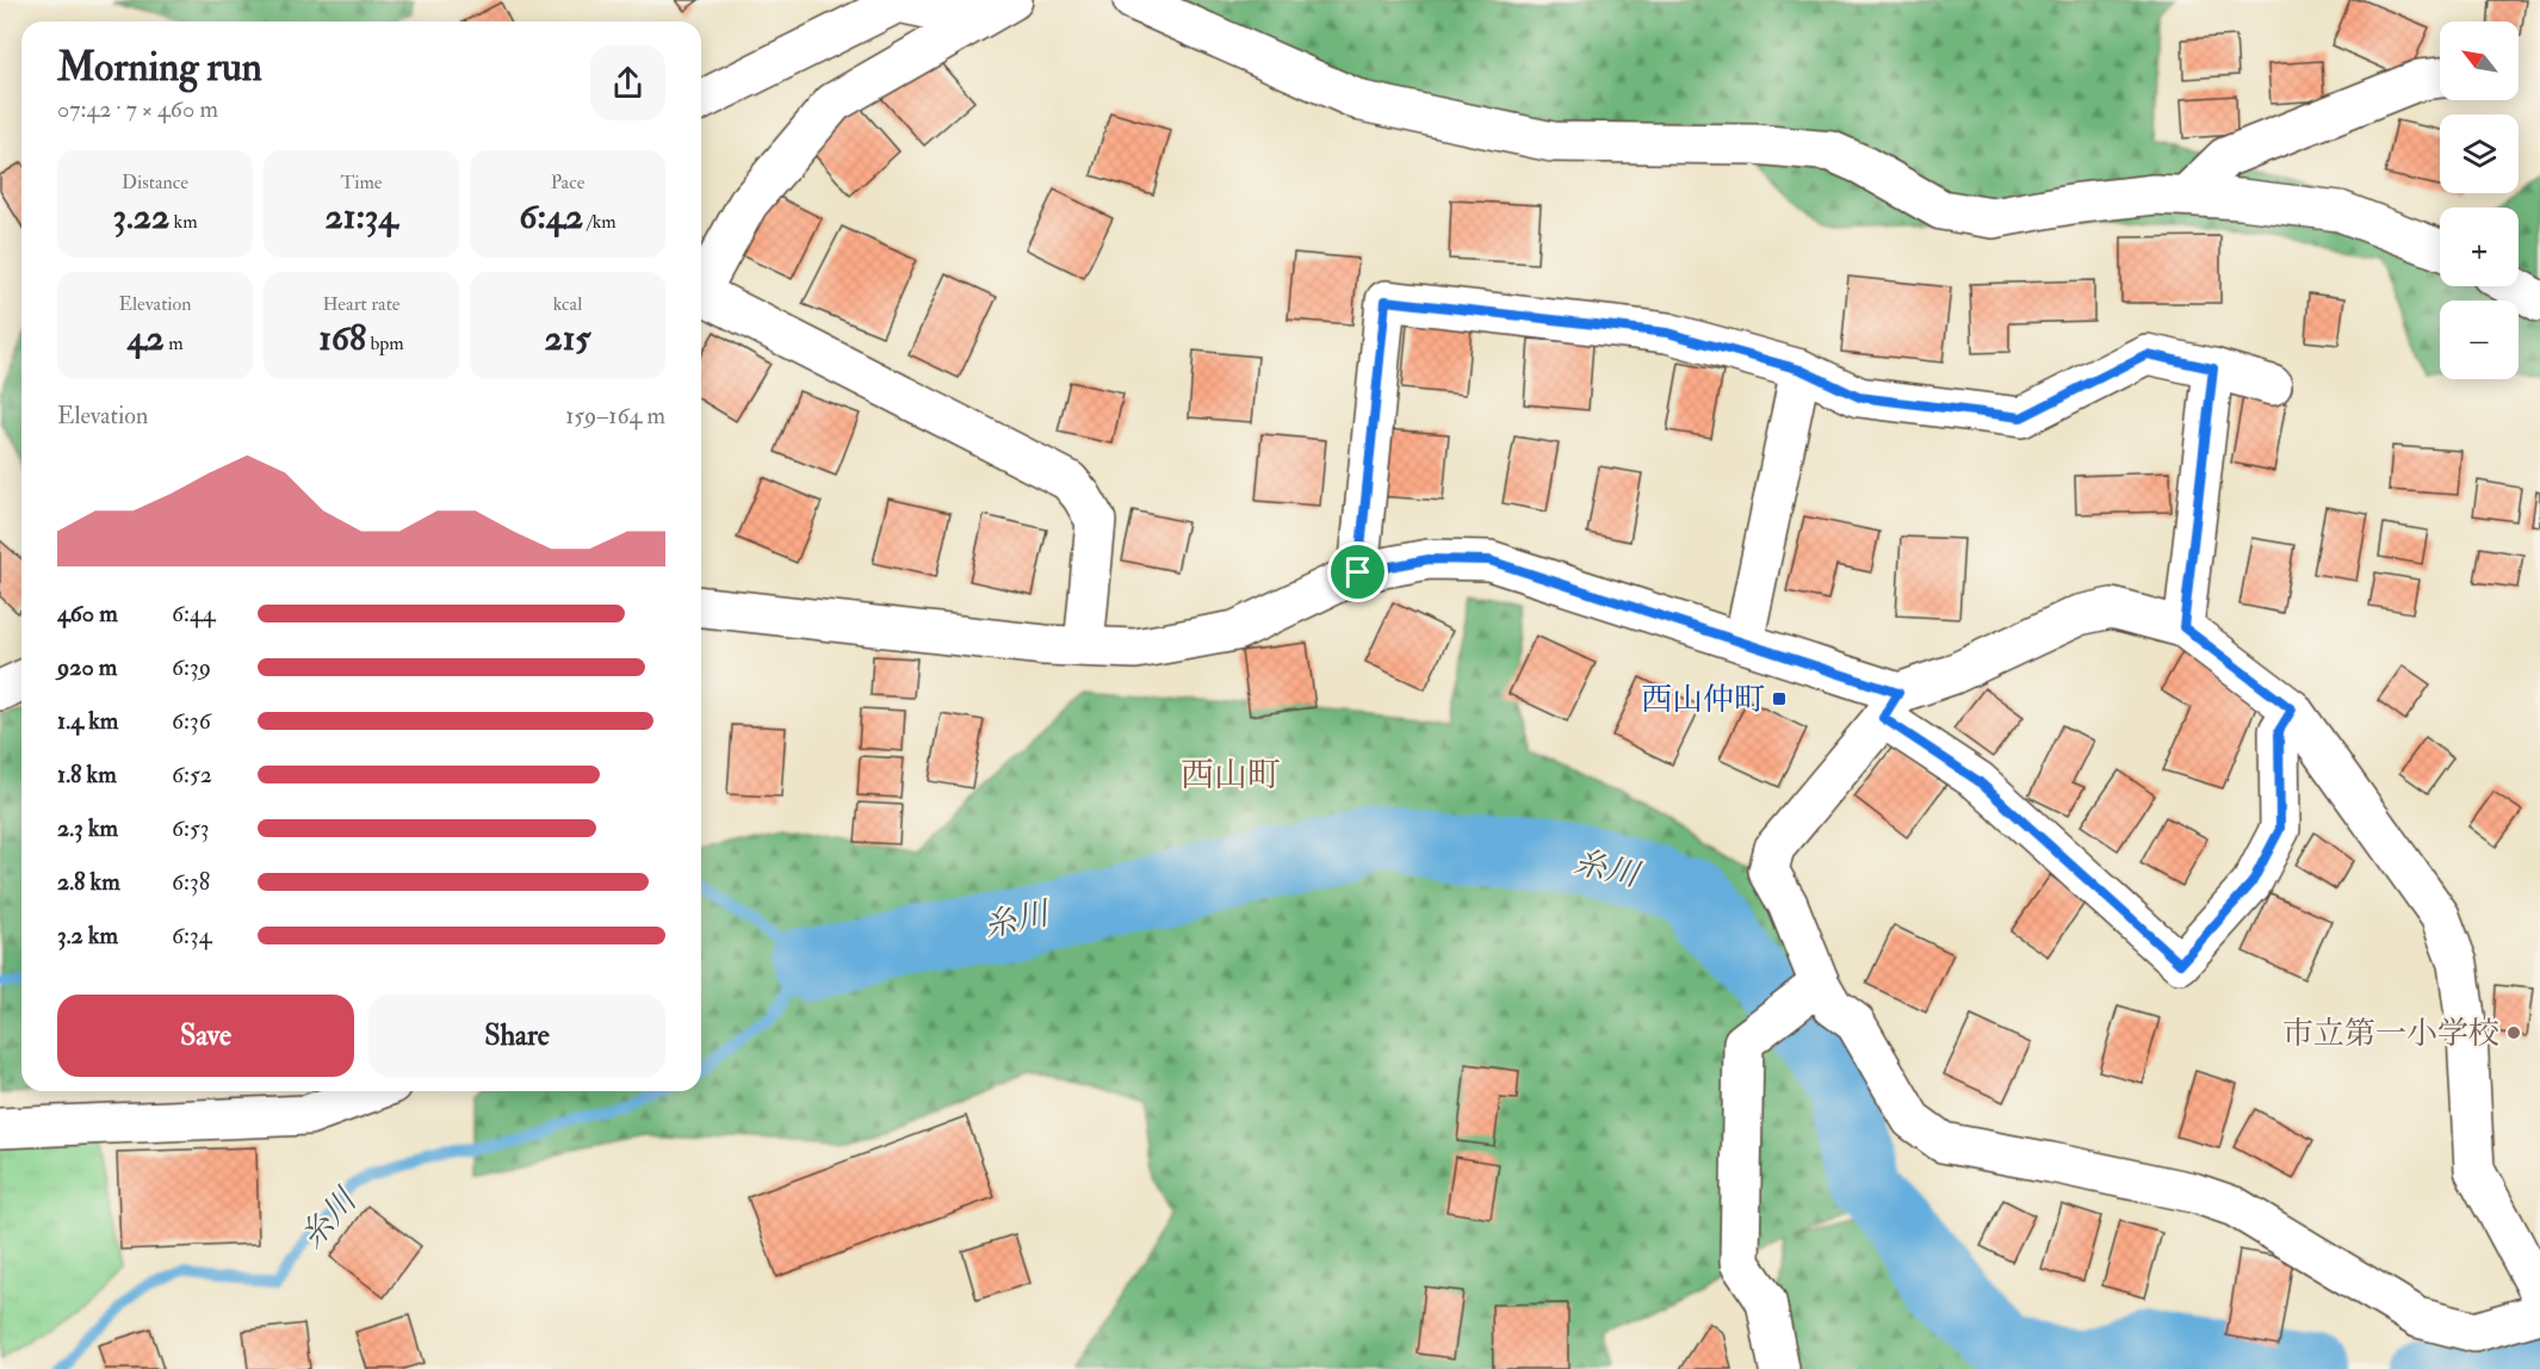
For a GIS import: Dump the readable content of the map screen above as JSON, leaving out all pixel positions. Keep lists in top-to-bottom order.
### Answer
{
  "districts": ["西山町"],
  "water": ["糸川"],
  "places": {
    "transit": ["西山仲町"],
    "other": ["市立第一小学校"]
  },
  "north": "top left",
  "page": {
    "map_buttons": ["+", "−"],
    "heading": ["Morning run", "07:42 · 7 × 460 m"],
    "stats": [
      ["Distance", "3.22 km"],
      ["Time", "21:34"],
      ["Pace", "6:42 /km"],
      ["Elevation", "42 m"],
      ["Heart rate", "168 bpm"],
      ["kcal", "215"]
    ],
    "chart": ["Elevation", "159–164 m"],
    "list": [
      {
        "name": "460 m",
        "note": "6:44"
      },
      {
        "name": "920 m",
        "note": "6:39"
      },
      {
        "name": "1.4 km",
        "note": "6:36"
      },
      {
        "name": "1.8 km",
        "note": "6:52"
      },
      {
        "name": "2.3 km",
        "note": "6:53"
      },
      {
        "name": "2.8 km",
        "note": "6:38"
      },
      {
        "name": "3.2 km",
        "note": "6:34"
      }
    ],
    "buttons": ["Save", "Share"]
  }
}
